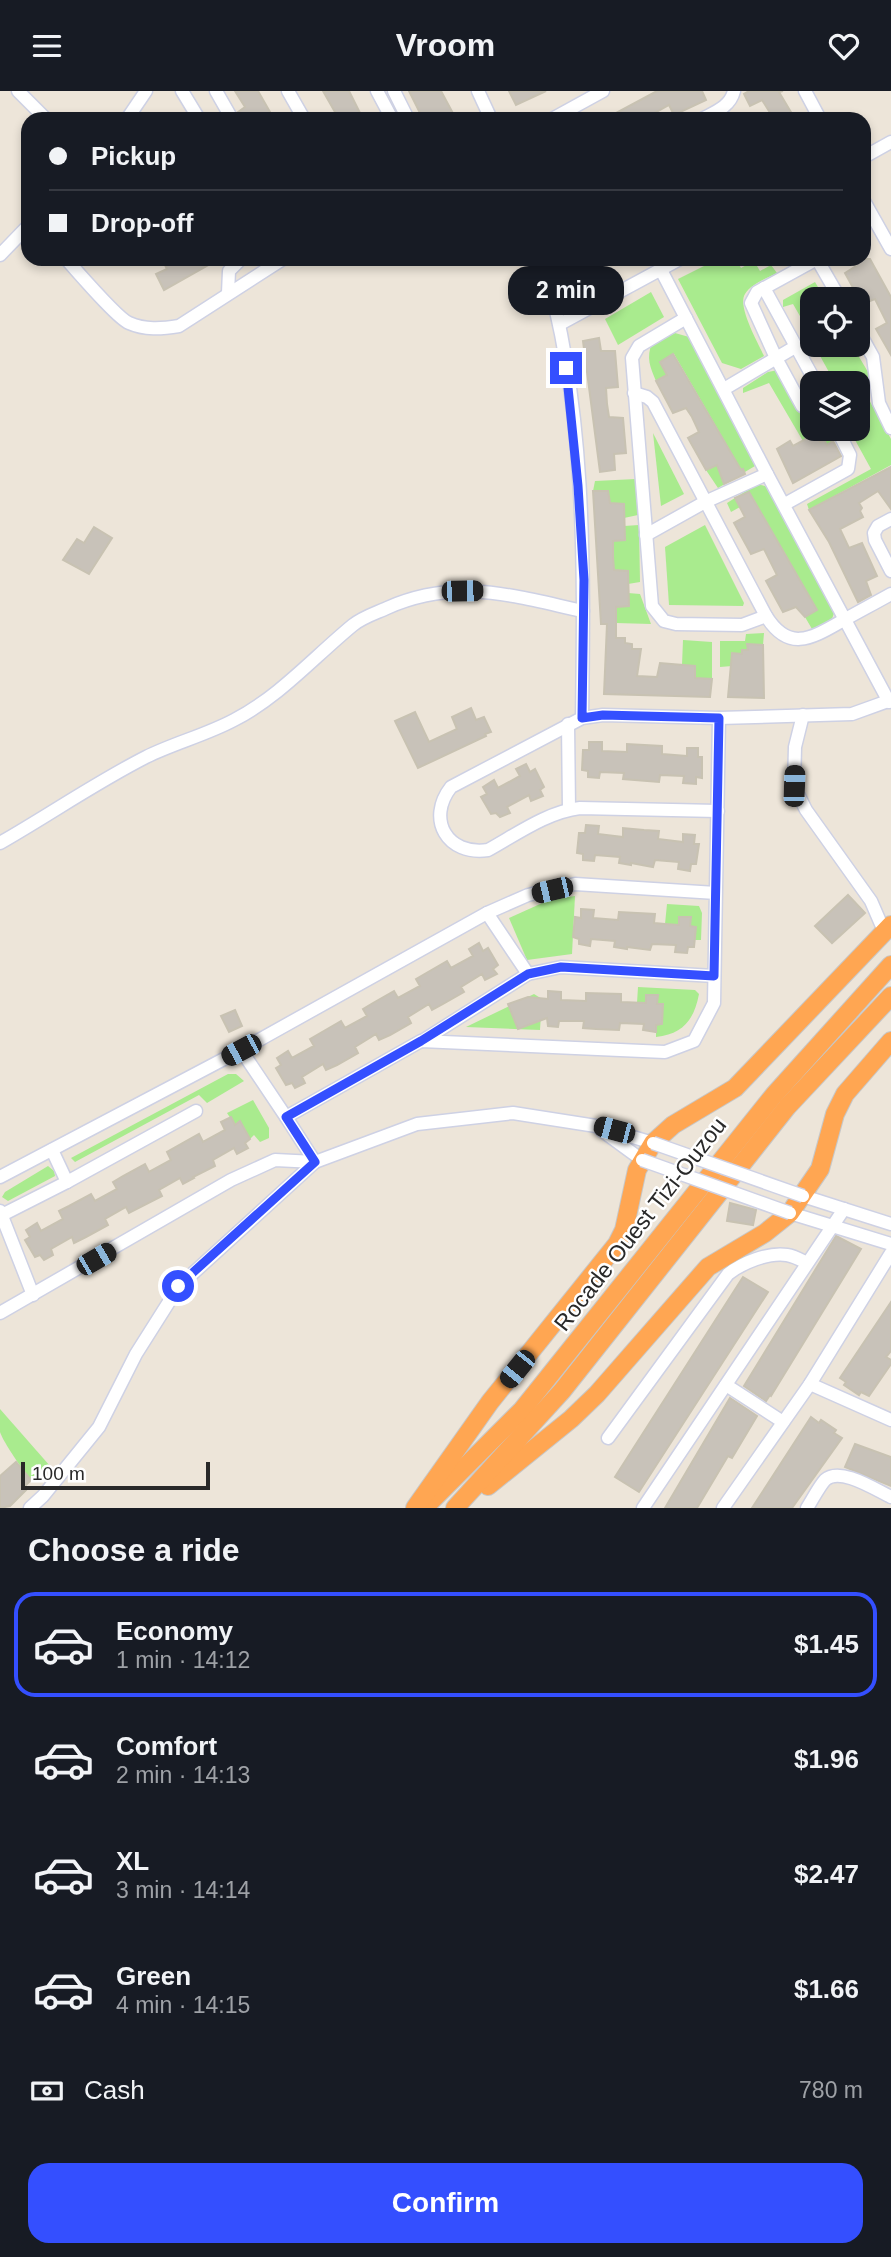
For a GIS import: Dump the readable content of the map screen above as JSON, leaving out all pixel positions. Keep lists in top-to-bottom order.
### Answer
{
  "streets": {
    "highway": ["Rocade Ouest Tizi-Ouzou"]
  },
  "scale_bar": "100 m",
  "page": {
    "header": "Vroom",
    "banner": ["Pickup", "Drop-off"],
    "bubble": "2 min",
    "scale": "100 m",
    "heading": "Choose a ride",
    "list": [
      {
        "name": "Economy",
        "note": "1 min · 14:12",
        "value": "$1.45"
      },
      {
        "name": "Comfort",
        "note": "2 min · 14:13",
        "value": "$1.96"
      },
      {
        "name": "XL",
        "note": "3 min · 14:14",
        "value": "$2.47"
      },
      {
        "name": "Green",
        "note": "4 min · 14:15",
        "value": "$1.66"
      }
    ],
    "pay": ["Cash", "780 m"],
    "buttons": "Confirm"
  }
}
